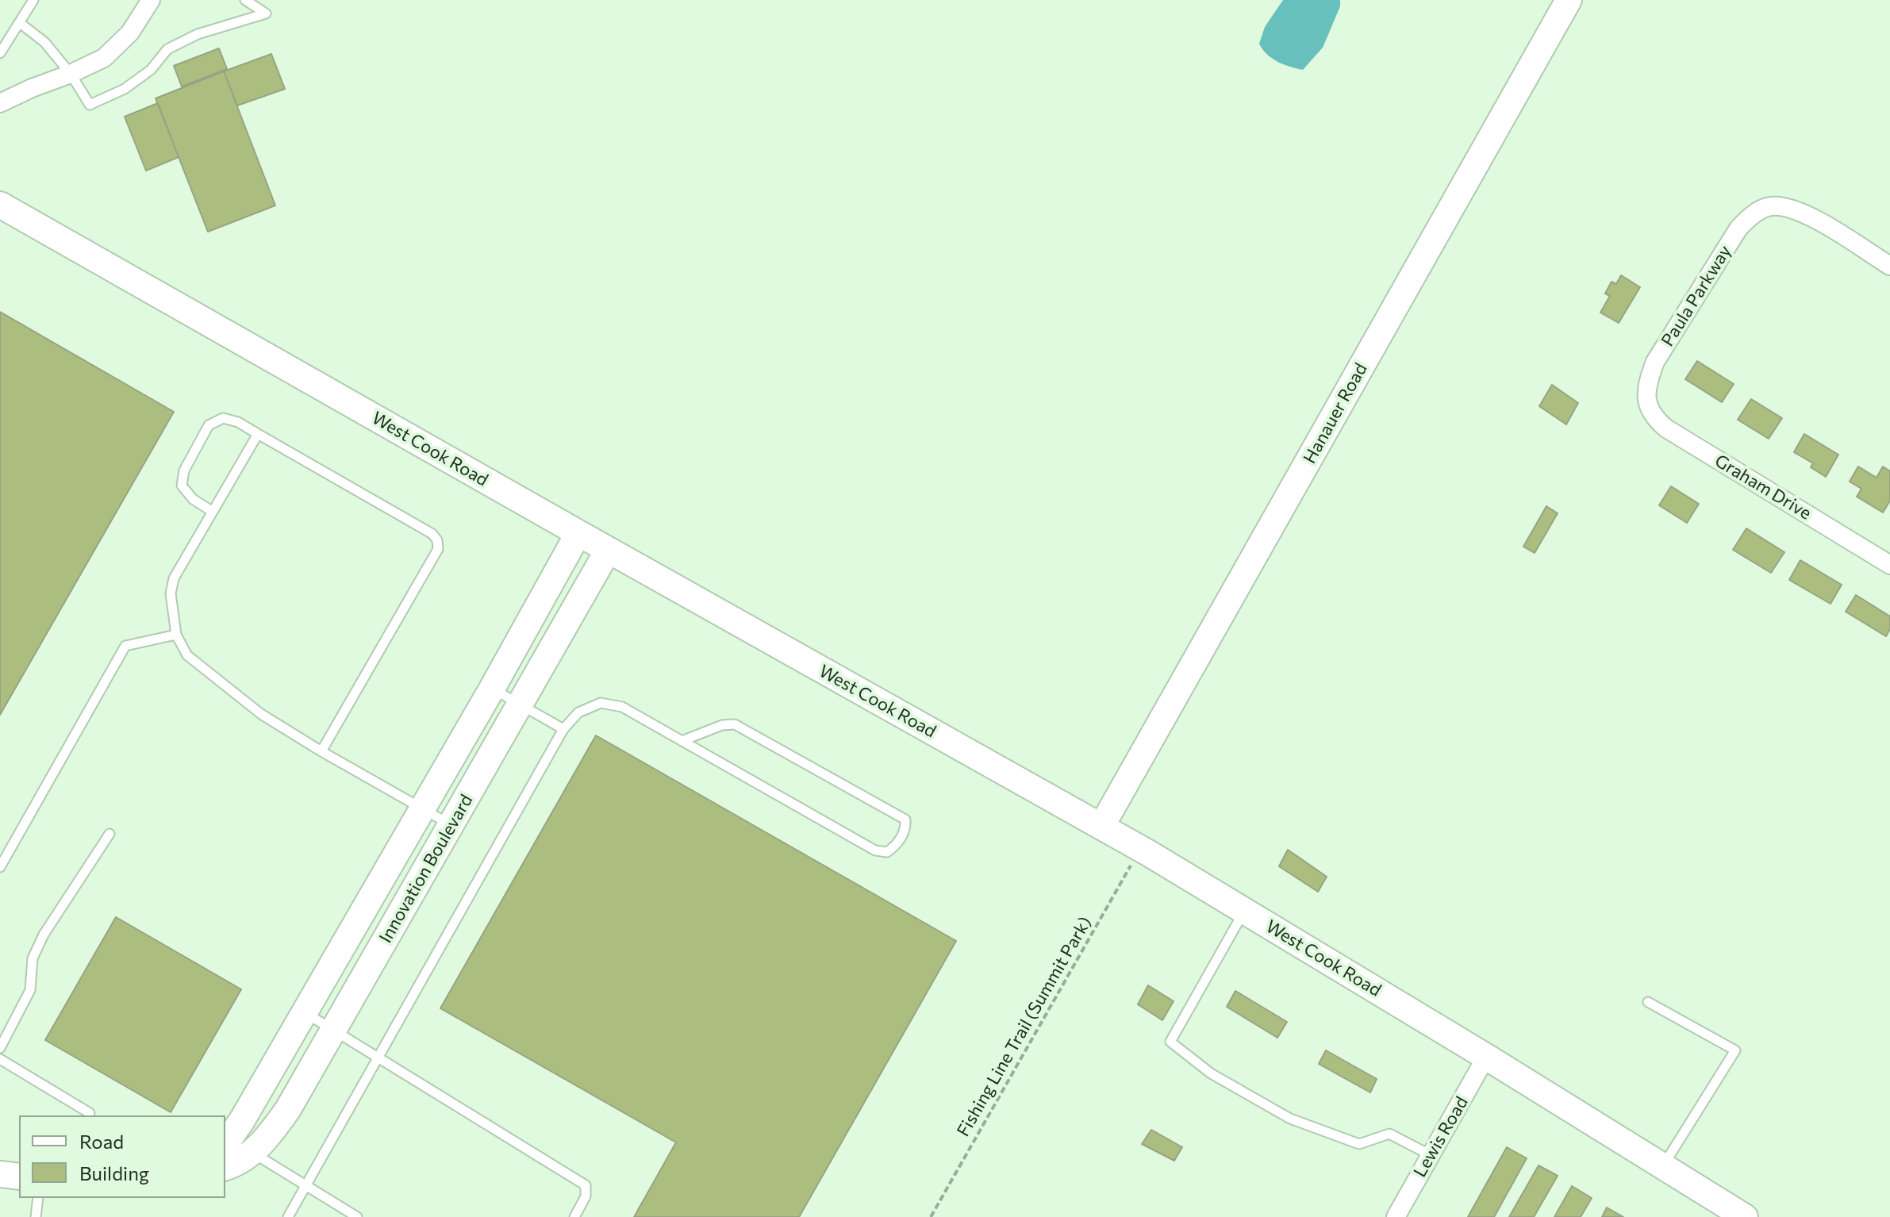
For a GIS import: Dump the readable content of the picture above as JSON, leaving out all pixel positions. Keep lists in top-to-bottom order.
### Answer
{
  "streets": {
    "street": [
      "Paula Parkway",
      "Hanauer Road",
      "West Cook Road",
      "Graham Drive",
      "Innovation Boulevard",
      "Lewis Road"
    ],
    "path": ["Fishing Line Trail (Summit Park)"]
  },
  "crossings": [
    ["Paula Parkway", "Graham Drive"],
    ["Hanauer Road", "West Cook Road"],
    ["West Cook Road", "Innovation Boulevard"],
    ["West Cook Road", "Fishing Line Trail (Summit Park)"],
    ["West Cook Road", "Lewis Road"]
  ],
  "legend": ["Road", "Building"]
}
